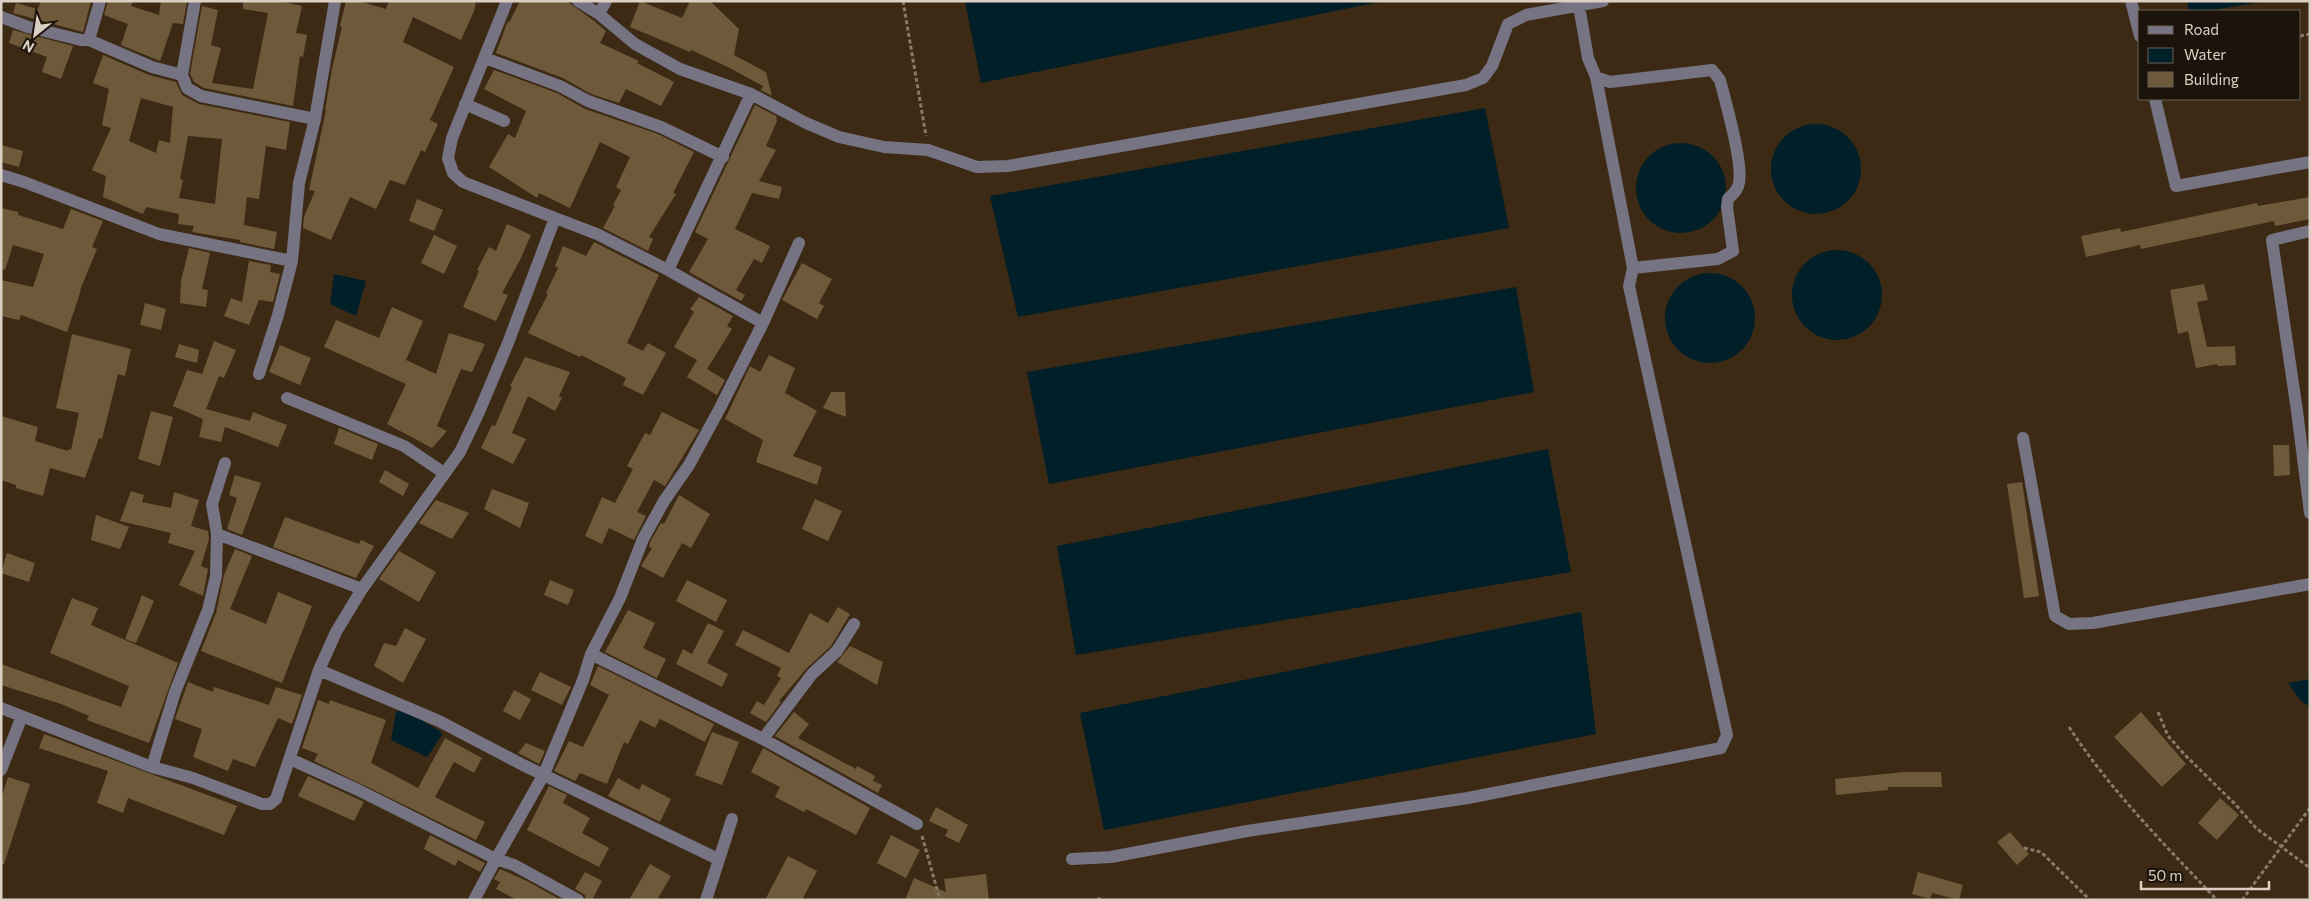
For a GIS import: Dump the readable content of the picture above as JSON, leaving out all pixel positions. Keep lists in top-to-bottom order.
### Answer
{
  "legend": ["Road", "Water", "Building"],
  "scale_bar": "50 m",
  "north": "bottom left"
}
